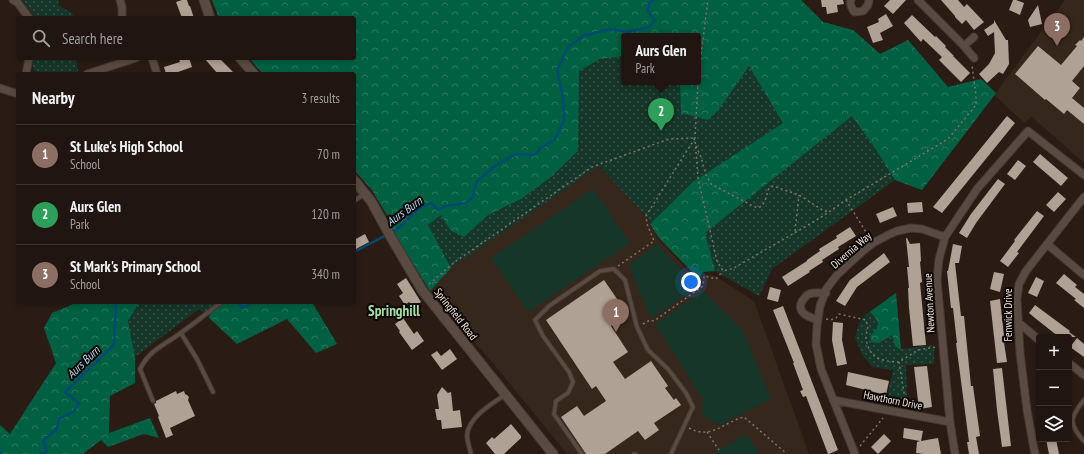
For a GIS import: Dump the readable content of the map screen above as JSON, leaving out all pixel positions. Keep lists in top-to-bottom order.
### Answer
{
  "streets": {
    "street": [
      "Divernia Way",
      "Newton Avenue",
      "Springfield Road",
      "Fenwick Drive",
      "Hawthorn Drive"
    ]
  },
  "crossings": [
    ["Divernia Way", "Newton Avenue"],
    ["Divernia Way", "Hawthorn Drive"],
    ["Newton Avenue", "Hawthorn Drive"]
  ],
  "districts": ["Springhill"],
  "water": ["Aurs Burn"],
  "page": {
    "pins": ["3", "2", "1"],
    "search": "Search here",
    "popup": ["Aurs Glen", "Park"],
    "heading": ["Nearby", "3 results"],
    "list": [
      {
        "mark": "1",
        "name": "St Luke's High School",
        "note": "School",
        "value": "70 m"
      },
      {
        "mark": "2",
        "name": "Aurs Glen",
        "note": "Park",
        "value": "120 m"
      },
      {
        "mark": "3",
        "name": "St Mark's Primary School",
        "note": "School",
        "value": "340 m"
      }
    ],
    "map_buttons": ["+", "−"]
  }
}
